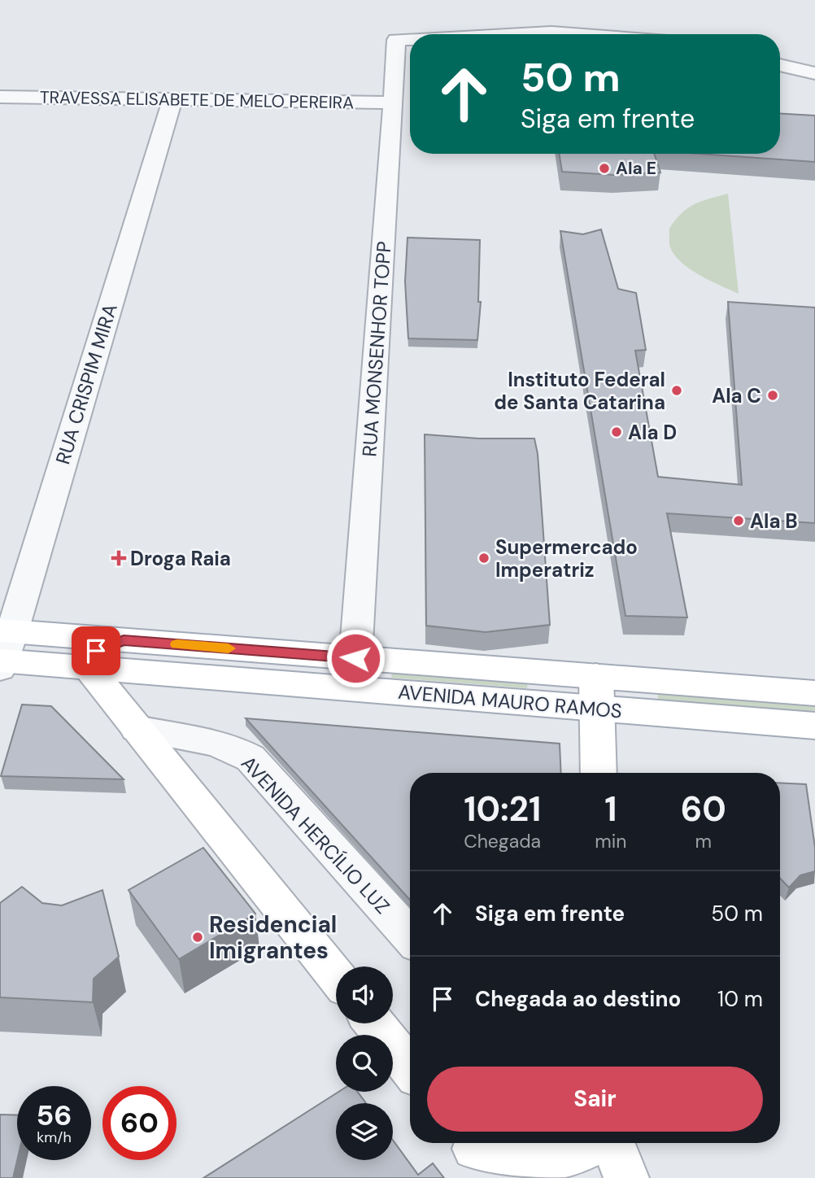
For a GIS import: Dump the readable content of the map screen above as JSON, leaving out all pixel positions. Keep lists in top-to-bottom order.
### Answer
{
  "streets": {
    "main road": ["AVENIDA MAURO RAMOS"],
    "street": [
      "TRAVESSA ELISABETE DE MELO PEREIRA",
      "RUA MONSENHOR TOPP",
      "RUA CRISPIM MIRA",
      "AVENIDA HERCÍLIO LUZ"
    ]
  },
  "crossings": [
    ["TRAVESSA ELISABETE DE MELO PEREIRA", "RUA MONSENHOR TOPP"],
    ["TRAVESSA ELISABETE DE MELO PEREIRA", "RUA CRISPIM MIRA"],
    ["RUA MONSENHOR TOPP", "AVENIDA MAURO RAMOS"],
    ["RUA CRISPIM MIRA", "AVENIDA MAURO RAMOS"]
  ],
  "places": {
    "other": [
      "Ala E",
      "Instituto Federal de Santa Catarina",
      "Ala C",
      "Ala D",
      "Ala B",
      "Supermercado Imperatriz",
      "Residencial Imigrantes"
    ],
    "health": ["Droga Raia"]
  },
  "page": {
    "turn": ["50 m", "Siga em frente"],
    "eta": [
      "10:21",
      "Chegada",
      "1",
      "min",
      "60",
      "m"
    ],
    "list": [
      {
        "name": "Siga em frente",
        "value": "50 m"
      },
      {
        "name": "Chegada ao destino",
        "value": "10 m"
      }
    ],
    "buttons": "Sair",
    "speed": "56 km/h",
    "limit": "60"
  }
}
